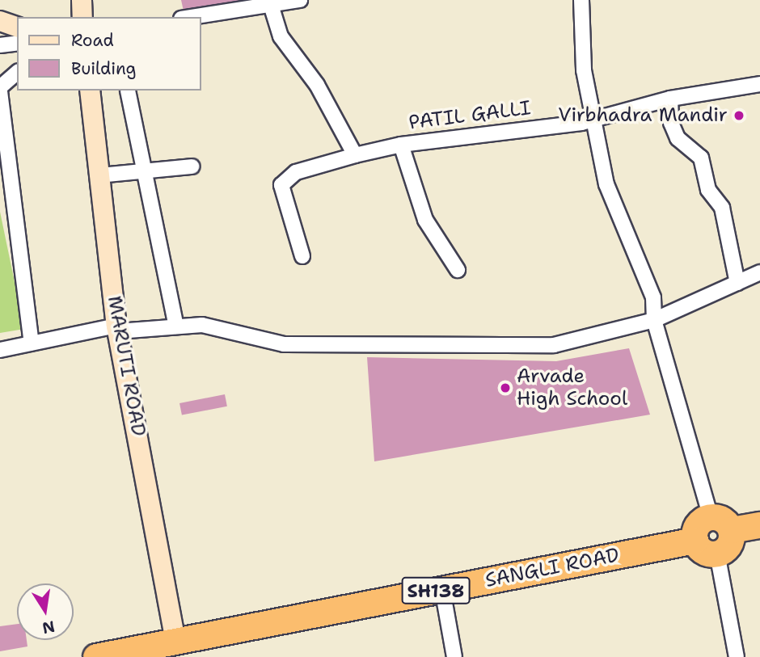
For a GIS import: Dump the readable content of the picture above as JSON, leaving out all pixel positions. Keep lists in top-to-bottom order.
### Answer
{
  "streets": {
    "highway": ["SANGLI ROAD", "SH138"],
    "street": ["PATIL GALLI", "MARUTI ROAD"]
  },
  "crossings": [
    ["MARUTI ROAD", "SANGLI ROAD"],
    ["MARUTI ROAD", "SH138"],
    ["SANGLI ROAD", "SH138"]
  ],
  "places": ["Virbhadra Mandir", "Arvade High School"],
  "legend": ["Road", "Building"],
  "north": "bottom"
}
